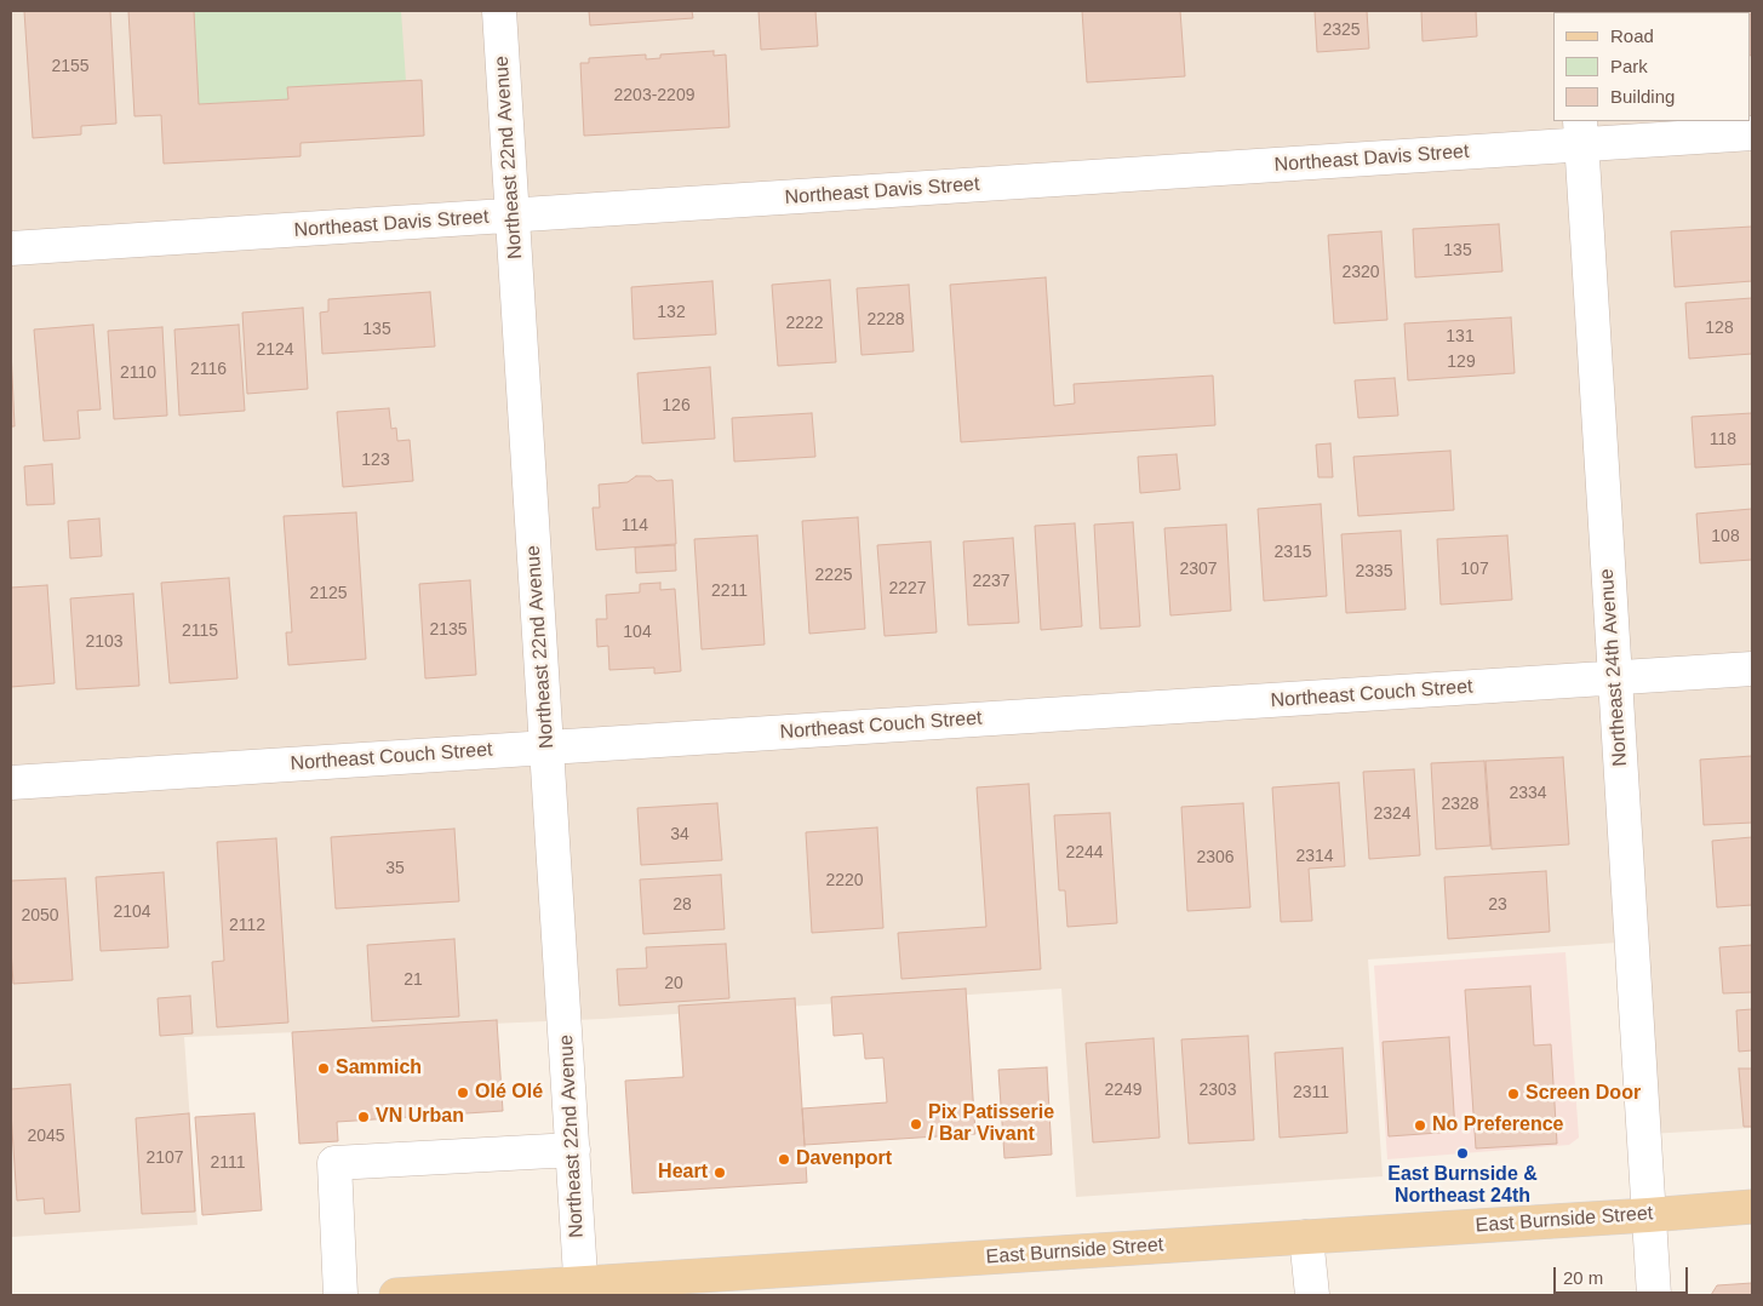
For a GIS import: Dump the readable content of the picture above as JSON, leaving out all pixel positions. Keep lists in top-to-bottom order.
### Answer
{
  "streets": {
    "main road": ["East Burnside Street"],
    "street": [
      "Northeast 22nd Avenue",
      "Northeast Davis Street",
      "Northeast 24th Avenue",
      "Northeast Couch Street"
    ]
  },
  "crossings": [
    ["Northeast 22nd Avenue", "Northeast Davis Street"],
    ["Northeast 22nd Avenue", "Northeast Couch Street"],
    ["Northeast 22nd Avenue", "East Burnside Street"],
    ["Northeast Davis Street", "Northeast 24th Avenue"],
    ["Northeast 24th Avenue", "Northeast Couch Street"],
    ["Northeast 24th Avenue", "East Burnside Street"]
  ],
  "places": [
    "Sammich",
    "Olé Olé",
    "Screen Door",
    "VN Urban",
    "Pix Patisserie / Bar Vivant",
    "No Preference",
    "East Burnside & Northeast 24th",
    "Davenport",
    "Heart"
  ],
  "house_numbers": [
    "2325",
    "2155",
    "2203-2209",
    "135",
    "2320",
    "132",
    "2228",
    "2222",
    "128",
    "135",
    "131",
    "2124",
    "129",
    "2116",
    "2110",
    "126",
    "118",
    "123",
    "114",
    "108",
    "2315",
    "2307",
    "107",
    "2335",
    "2225",
    "2237",
    "2227",
    "2211",
    "2125",
    "2135",
    "2115",
    "104",
    "2103",
    "2334",
    "2328",
    "2324",
    "34",
    "2244",
    "2314",
    "2306",
    "35",
    "2220",
    "28",
    "23",
    "2104",
    "2050",
    "2112",
    "21",
    "20",
    "2249",
    "2303",
    "2311",
    "2045",
    "2107",
    "2111"
  ],
  "legend": ["Road", "Park", "Building"],
  "scale_bar": "20 m"
}
